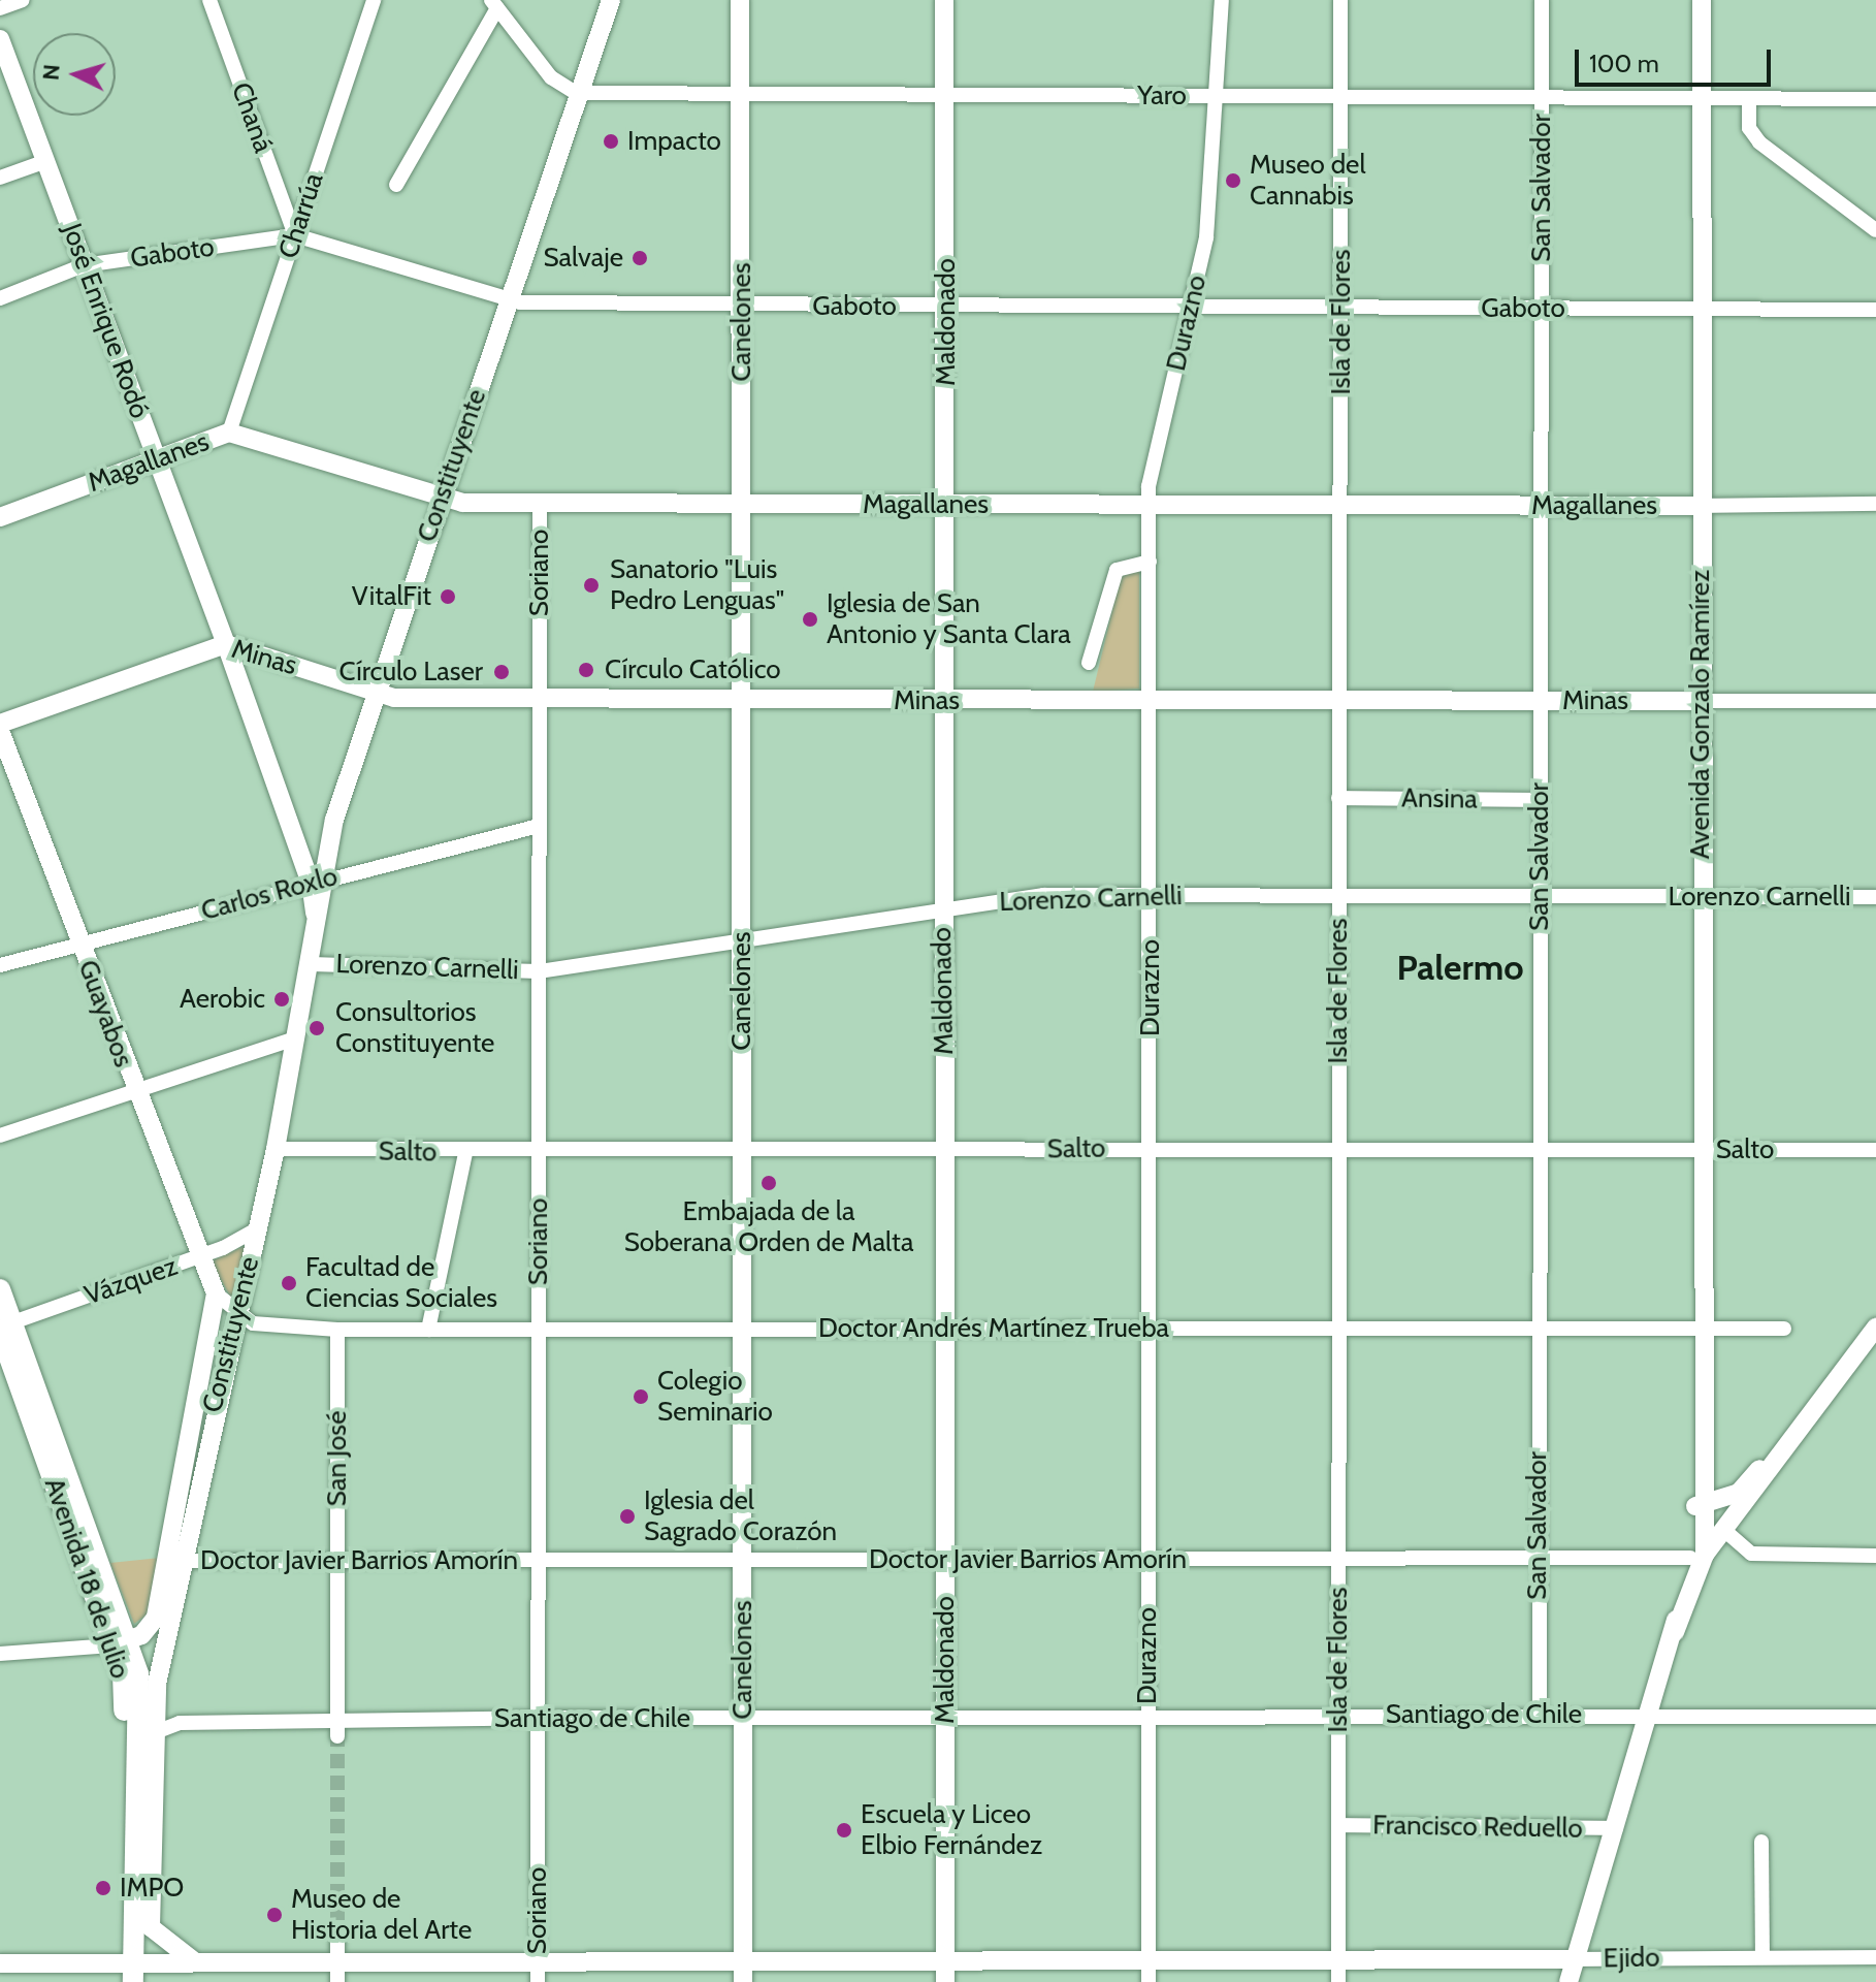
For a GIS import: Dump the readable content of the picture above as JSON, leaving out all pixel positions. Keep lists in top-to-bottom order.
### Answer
{
  "streets": {
    "main road": ["Avenida 18 de Julio"],
    "street": [
      "Yaro",
      "Chaná",
      "San Salvador",
      "Charrúa",
      "Gaboto",
      "José Enrique Rodó",
      "Canelones",
      "Maldonado",
      "Isla de Flores",
      "Durazno",
      "Magallanes",
      "Constituyente",
      "Soriano",
      "Minas",
      "Avenida Gonzalo Ramírez",
      "Ansina",
      "Carlos Roxlo",
      "Lorenzo Carnelli",
      "Guayabos",
      "Salto",
      "Vázquez",
      "Doctor Andrés Martínez Trueba",
      "San José",
      "Doctor Javier Barrios Amorín",
      "Santiago de Chile",
      "Francisco Reduello",
      "Ejido"
    ]
  },
  "crossings": [
    ["Yaro", "San Salvador"],
    ["Yaro", "Canelones"],
    ["Yaro", "Maldonado"],
    ["Yaro", "Isla de Flores"],
    ["Yaro", "Durazno"],
    ["Yaro", "Constituyente"],
    ["Yaro", "Avenida Gonzalo Ramírez"],
    ["Chaná", "Charrúa"],
    ["Chaná", "Gaboto"],
    ["San Salvador", "Gaboto"],
    ["San Salvador", "Magallanes"],
    ["San Salvador", "Minas"],
    ["San Salvador", "Ansina"],
    ["San Salvador", "Lorenzo Carnelli"],
    ["San Salvador", "Salto"],
    ["San Salvador", "Doctor Andrés Martínez Trueba"],
    ["San Salvador", "Doctor Javier Barrios Amorín"],
    ["San Salvador", "Santiago de Chile"],
    ["Charrúa", "Gaboto"],
    ["Charrúa", "Magallanes"],
    ["Gaboto", "José Enrique Rodó"],
    ["Gaboto", "Canelones"],
    ["Gaboto", "Maldonado"],
    ["Gaboto", "Isla de Flores"],
    ["Gaboto", "Durazno"],
    ["Gaboto", "Constituyente"],
    ["Gaboto", "Avenida Gonzalo Ramírez"],
    ["José Enrique Rodó", "Magallanes"],
    ["José Enrique Rodó", "Constituyente"],
    ["José Enrique Rodó", "Minas"],
    ["José Enrique Rodó", "Carlos Roxlo"],
    ["Canelones", "Magallanes"],
    ["Canelones", "Minas"],
    ["Canelones", "Lorenzo Carnelli"],
    ["Canelones", "Salto"],
    ["Canelones", "Doctor Andrés Martínez Trueba"],
    ["Canelones", "Doctor Javier Barrios Amorín"],
    ["Canelones", "Santiago de Chile"],
    ["Canelones", "Ejido"],
    ["Maldonado", "Magallanes"],
    ["Maldonado", "Minas"],
    ["Maldonado", "Lorenzo Carnelli"],
    ["Maldonado", "Salto"],
    ["Maldonado", "Doctor Andrés Martínez Trueba"],
    ["Maldonado", "Doctor Javier Barrios Amorín"],
    ["Maldonado", "Santiago de Chile"],
    ["Maldonado", "Ejido"],
    ["Isla de Flores", "Magallanes"],
    ["Isla de Flores", "Minas"],
    ["Isla de Flores", "Ansina"],
    ["Isla de Flores", "Lorenzo Carnelli"],
    ["Isla de Flores", "Salto"],
    ["Isla de Flores", "Doctor Andrés Martínez Trueba"],
    ["Isla de Flores", "Doctor Javier Barrios Amorín"],
    ["Isla de Flores", "Santiago de Chile"],
    ["Isla de Flores", "Francisco Reduello"],
    ["Isla de Flores", "Ejido"],
    ["Durazno", "Magallanes"],
    ["Durazno", "Minas"],
    ["Durazno", "Lorenzo Carnelli"],
    ["Durazno", "Salto"],
    ["Durazno", "Doctor Andrés Martínez Trueba"],
    ["Durazno", "Doctor Javier Barrios Amorín"],
    ["Durazno", "Santiago de Chile"],
    ["Durazno", "Ejido"],
    ["Magallanes", "Constituyente"],
    ["Magallanes", "Soriano"],
    ["Magallanes", "Avenida Gonzalo Ramírez"],
    ["Constituyente", "Minas"],
    ["Constituyente", "Carlos Roxlo"],
    ["Constituyente", "Lorenzo Carnelli"],
    ["Constituyente", "Guayabos"],
    ["Constituyente", "Salto"],
    ["Constituyente", "Vázquez"],
    ["Constituyente", "Doctor Andrés Martínez Trueba"],
    ["Constituyente", "Doctor Javier Barrios Amorín"],
    ["Constituyente", "Avenida 18 de Julio"],
    ["Constituyente", "Santiago de Chile"],
    ["Soriano", "Minas"],
    ["Soriano", "Carlos Roxlo"],
    ["Soriano", "Lorenzo Carnelli"],
    ["Soriano", "Salto"],
    ["Soriano", "Doctor Andrés Martínez Trueba"],
    ["Soriano", "Doctor Javier Barrios Amorín"],
    ["Soriano", "Santiago de Chile"],
    ["Soriano", "Ejido"],
    ["Minas", "Avenida Gonzalo Ramírez"],
    ["Avenida Gonzalo Ramírez", "Lorenzo Carnelli"],
    ["Avenida Gonzalo Ramírez", "Salto"],
    ["Avenida Gonzalo Ramírez", "Doctor Andrés Martínez Trueba"],
    ["Avenida Gonzalo Ramírez", "Doctor Javier Barrios Amorín"],
    ["Avenida Gonzalo Ramírez", "Santiago de Chile"],
    ["Avenida Gonzalo Ramírez", "Francisco Reduello"],
    ["Avenida Gonzalo Ramírez", "Ejido"],
    ["Carlos Roxlo", "Guayabos"],
    ["Guayabos", "Vázquez"],
    ["Guayabos", "Doctor Andrés Martínez Trueba"],
    ["Vázquez", "Avenida 18 de Julio"],
    ["Doctor Andrés Martínez Trueba", "San José"],
    ["San José", "Doctor Javier Barrios Amorín"],
    ["San José", "Santiago de Chile"],
    ["Avenida 18 de Julio", "Santiago de Chile"],
    ["Avenida 18 de Julio", "Ejido"]
  ],
  "districts": ["Palermo"],
  "places": [
    "Impacto",
    "Museo del Cannabis",
    "Salvaje",
    "Sanatorio \"Luis Pedro Lenguas\"",
    "VitalFit",
    "Iglesia de San Antonio y Santa Clara",
    "Círculo Católico",
    "Círculo Laser",
    "Aerobic",
    "Consultorios Constituyente",
    "Embajada de la Soberana Orden de Malta",
    "Facultad de Ciencias Sociales",
    "Colegio Seminario",
    "Iglesia del Sagrado Corazón",
    "Escuela y Liceo Elbio Fernández",
    "IMPO",
    "Museo de Historia del Arte"
  ],
  "scale_bar": "100 m",
  "north": "left"
}
